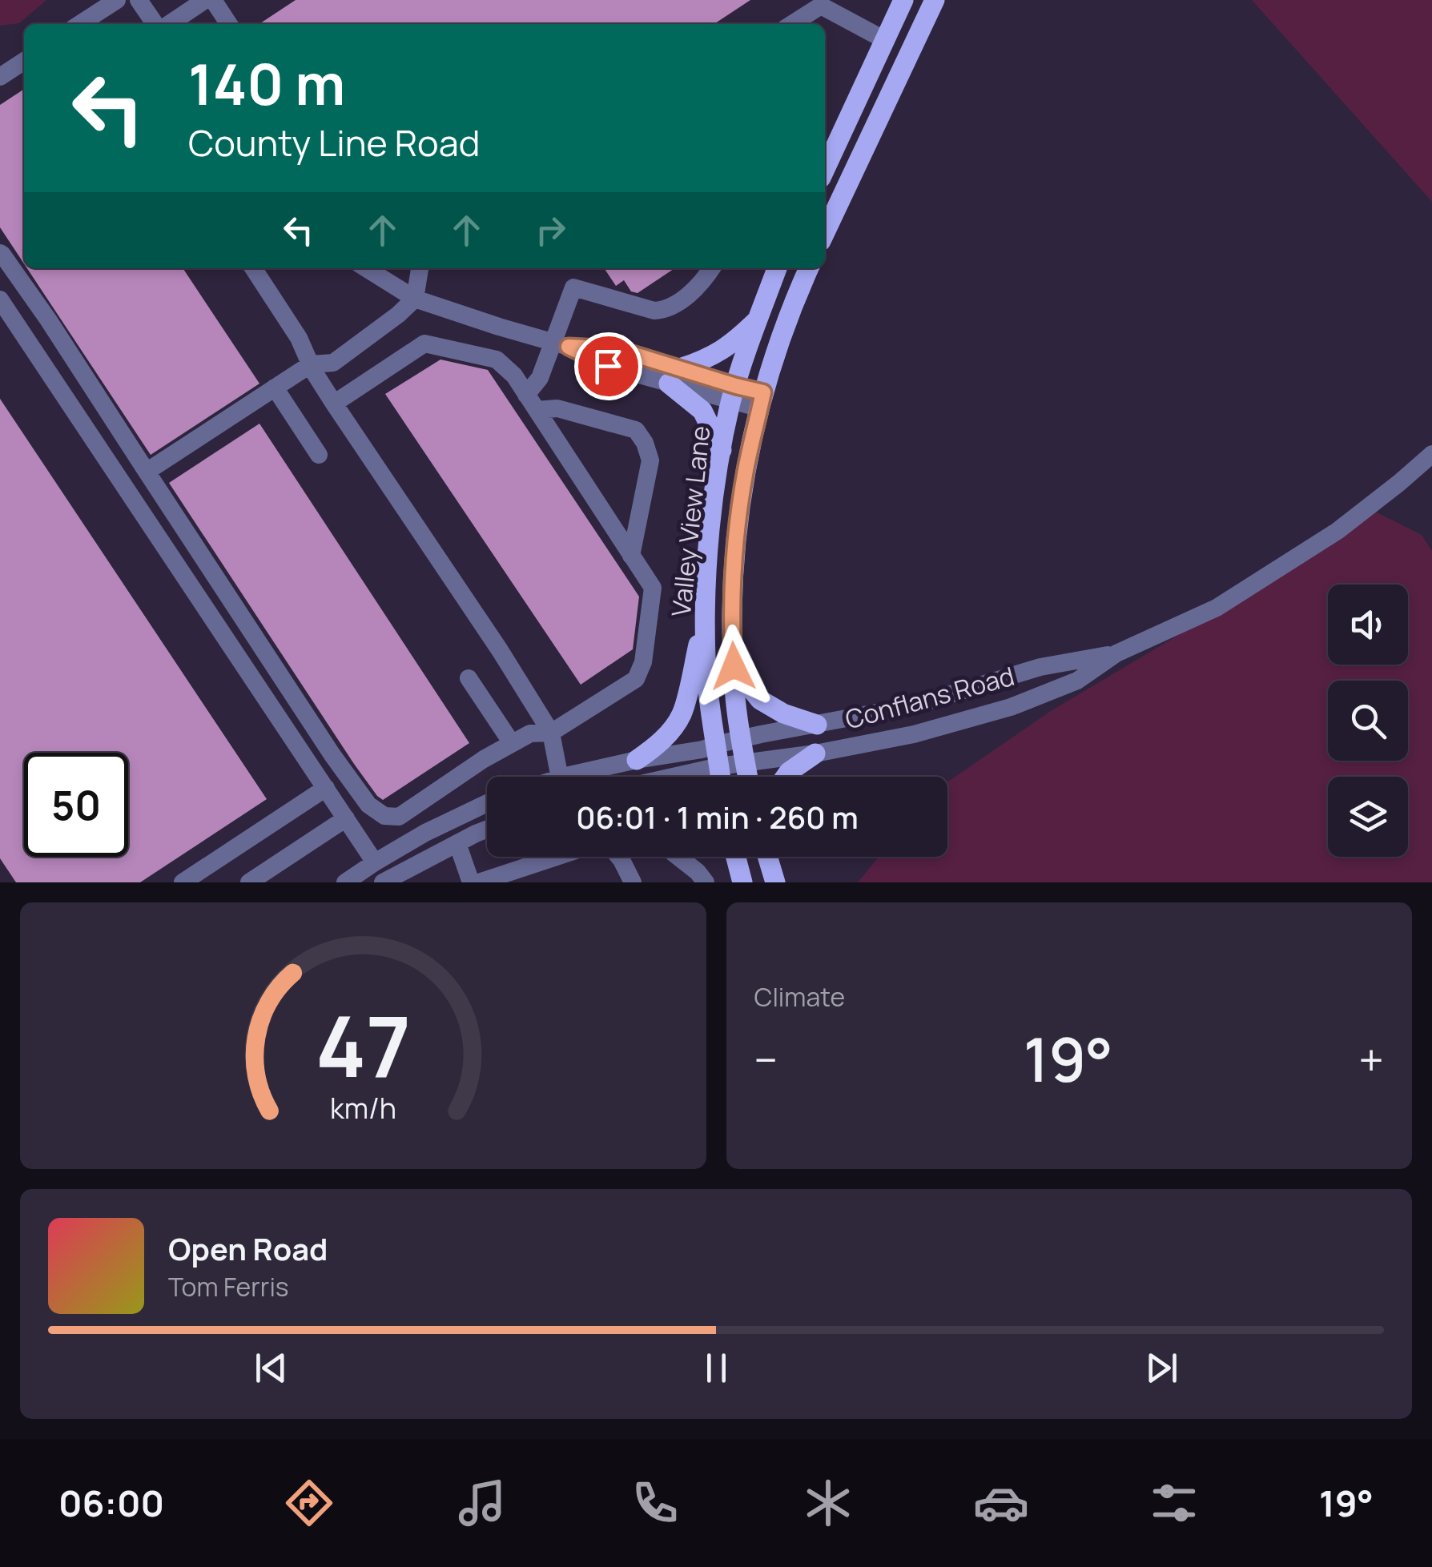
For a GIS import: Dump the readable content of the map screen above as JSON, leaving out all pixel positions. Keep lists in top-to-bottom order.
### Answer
{
  "streets": {
    "main road": ["Valley View Lane"],
    "street": ["Conflans Road"]
  },
  "crossings": [
    ["Valley View Lane", "Conflans Road"]
  ],
  "page": {
    "turn": ["140 m", "County Line Road"],
    "limit": "50",
    "trip": "06:01 · 1 min · 260 m",
    "tile": "Climate",
    "heat": ["−", "19°", "+"],
    "song": ["Open Road", "Tom Ferris"],
    "tabs": ["06:00", "19°"],
    "gauge": ["47", "km/h"]
  }
}
